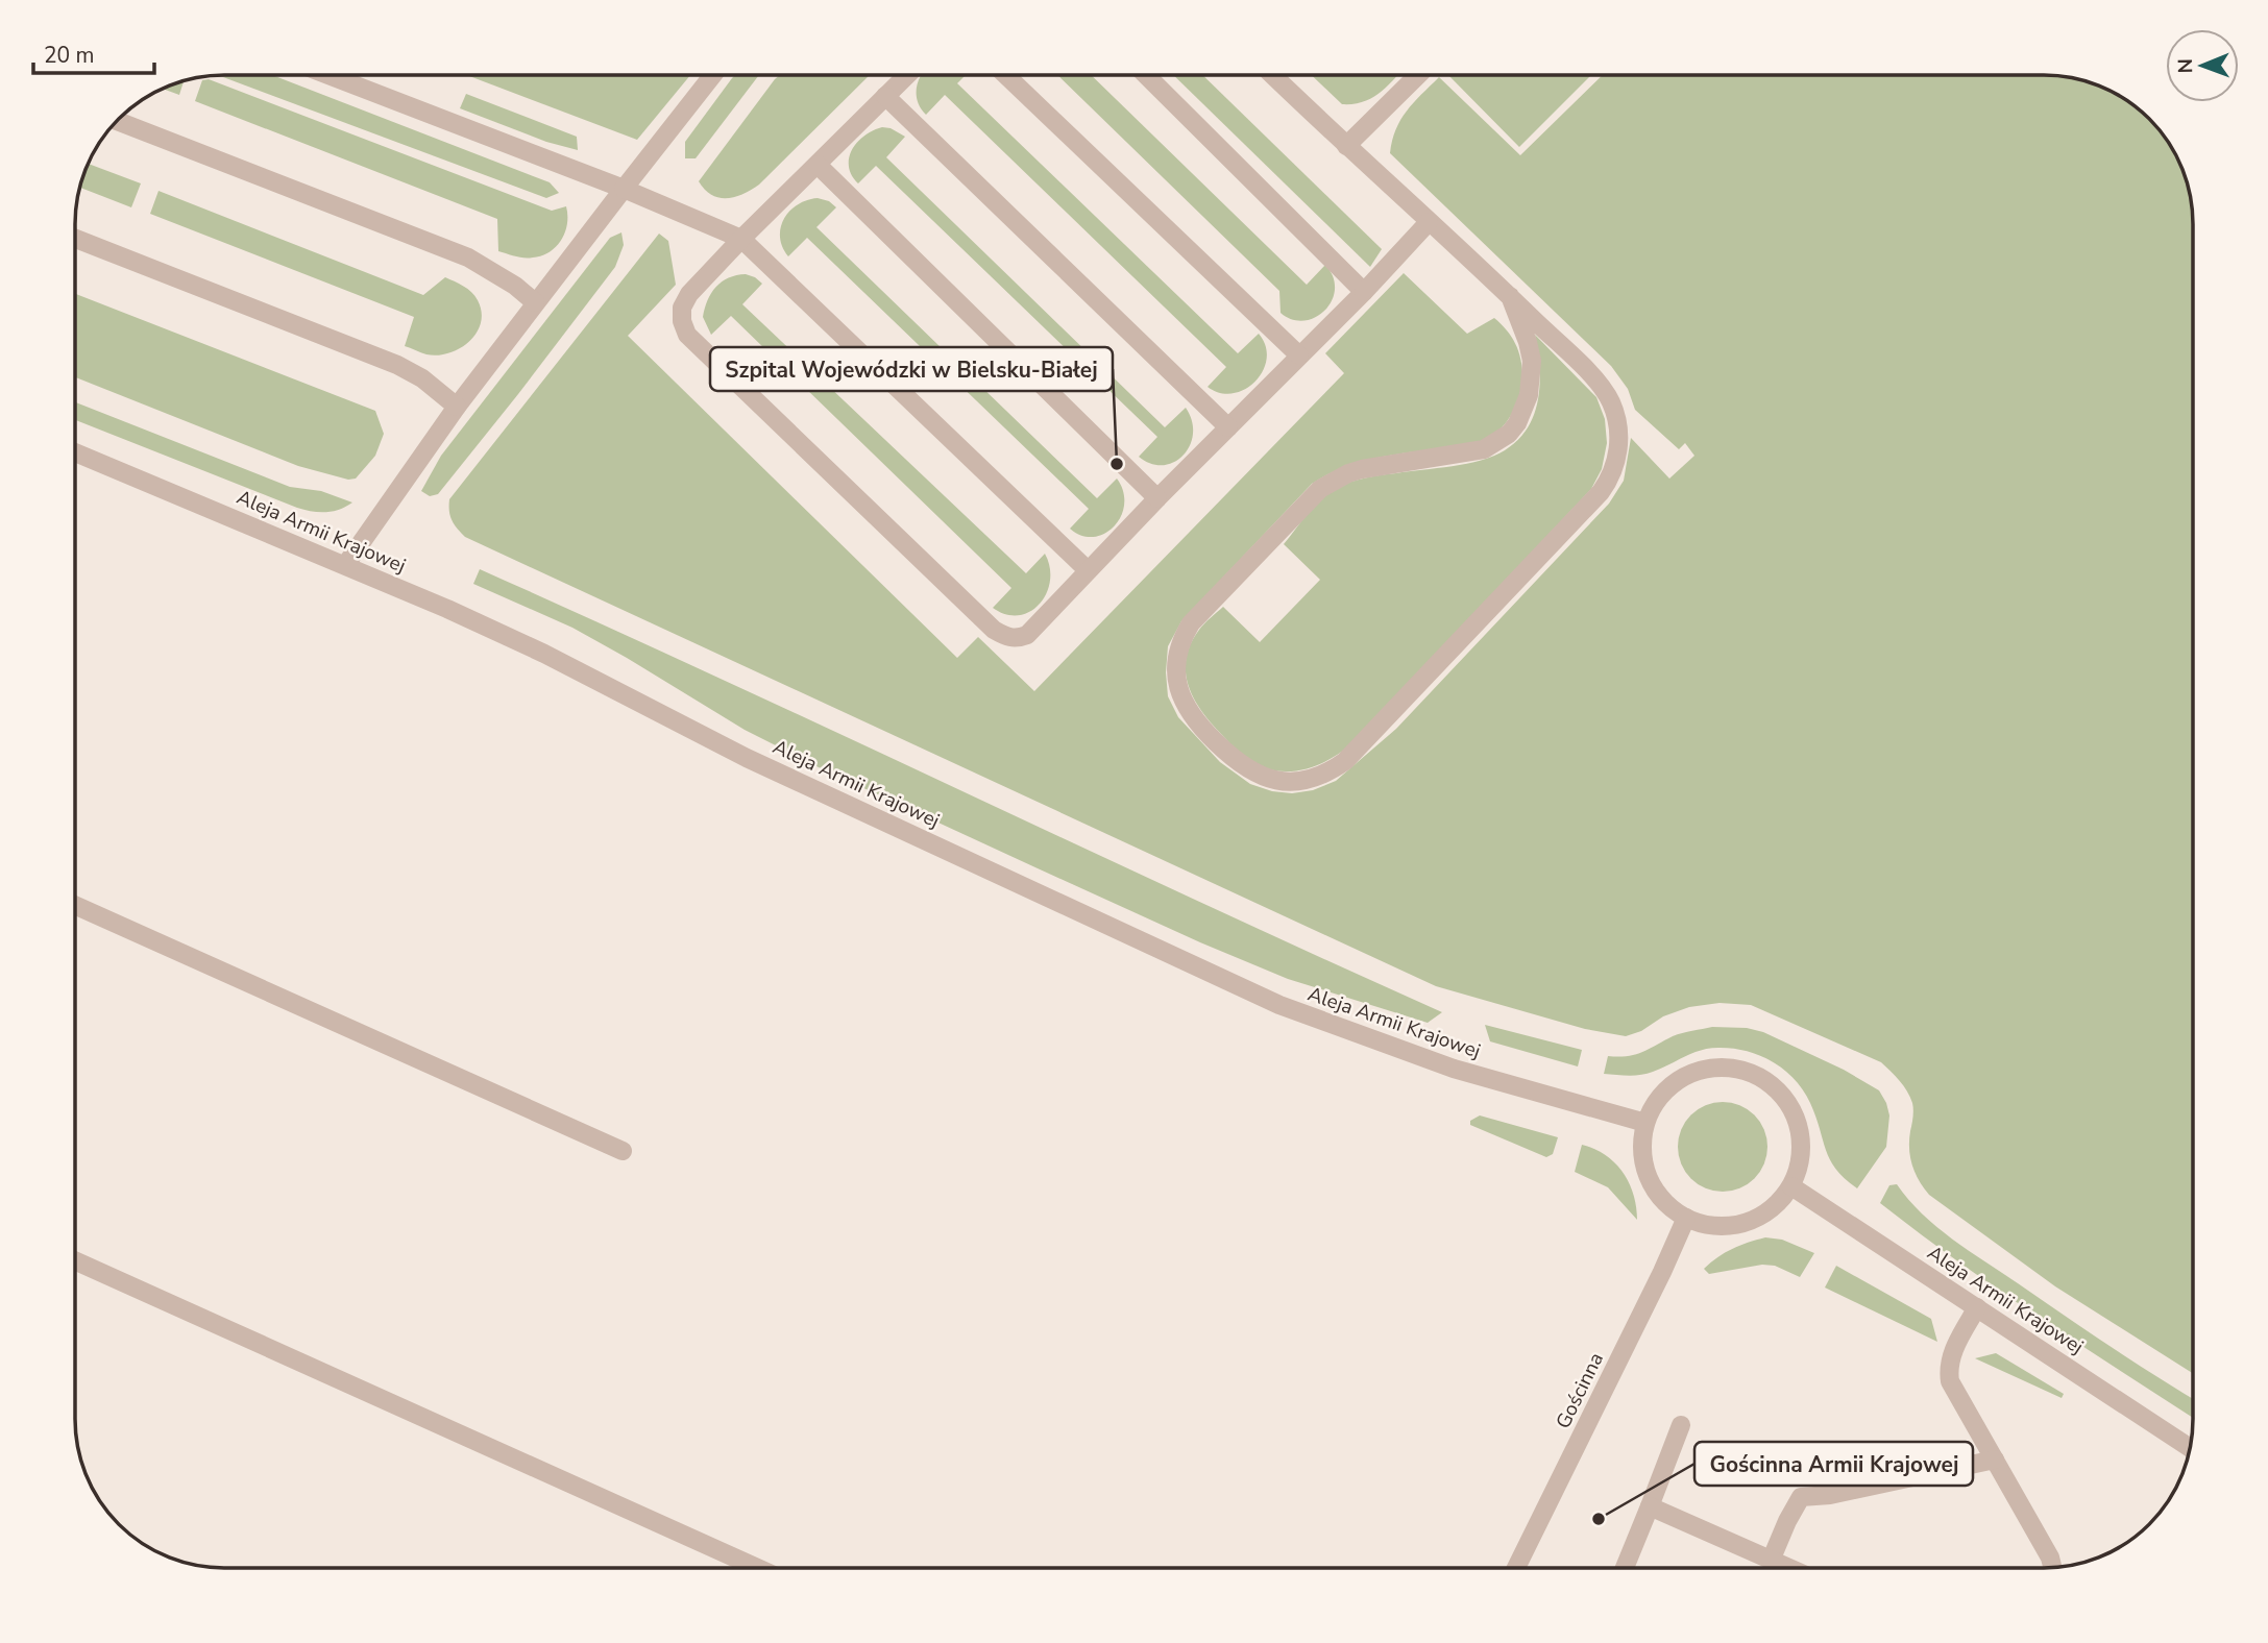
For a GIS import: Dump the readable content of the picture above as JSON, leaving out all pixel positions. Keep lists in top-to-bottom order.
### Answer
{
  "streets": {
    "street": ["Aleja Armii Krajowej", "Gościnna"]
  },
  "crossings": [
    ["Aleja Armii Krajowej", "Gościnna"]
  ],
  "places": ["Szpital Wojewódzki w Bielsku-Białej", "Gościnna Armii Krajowej"],
  "scale_bar": "20 m",
  "north": "left"
}
